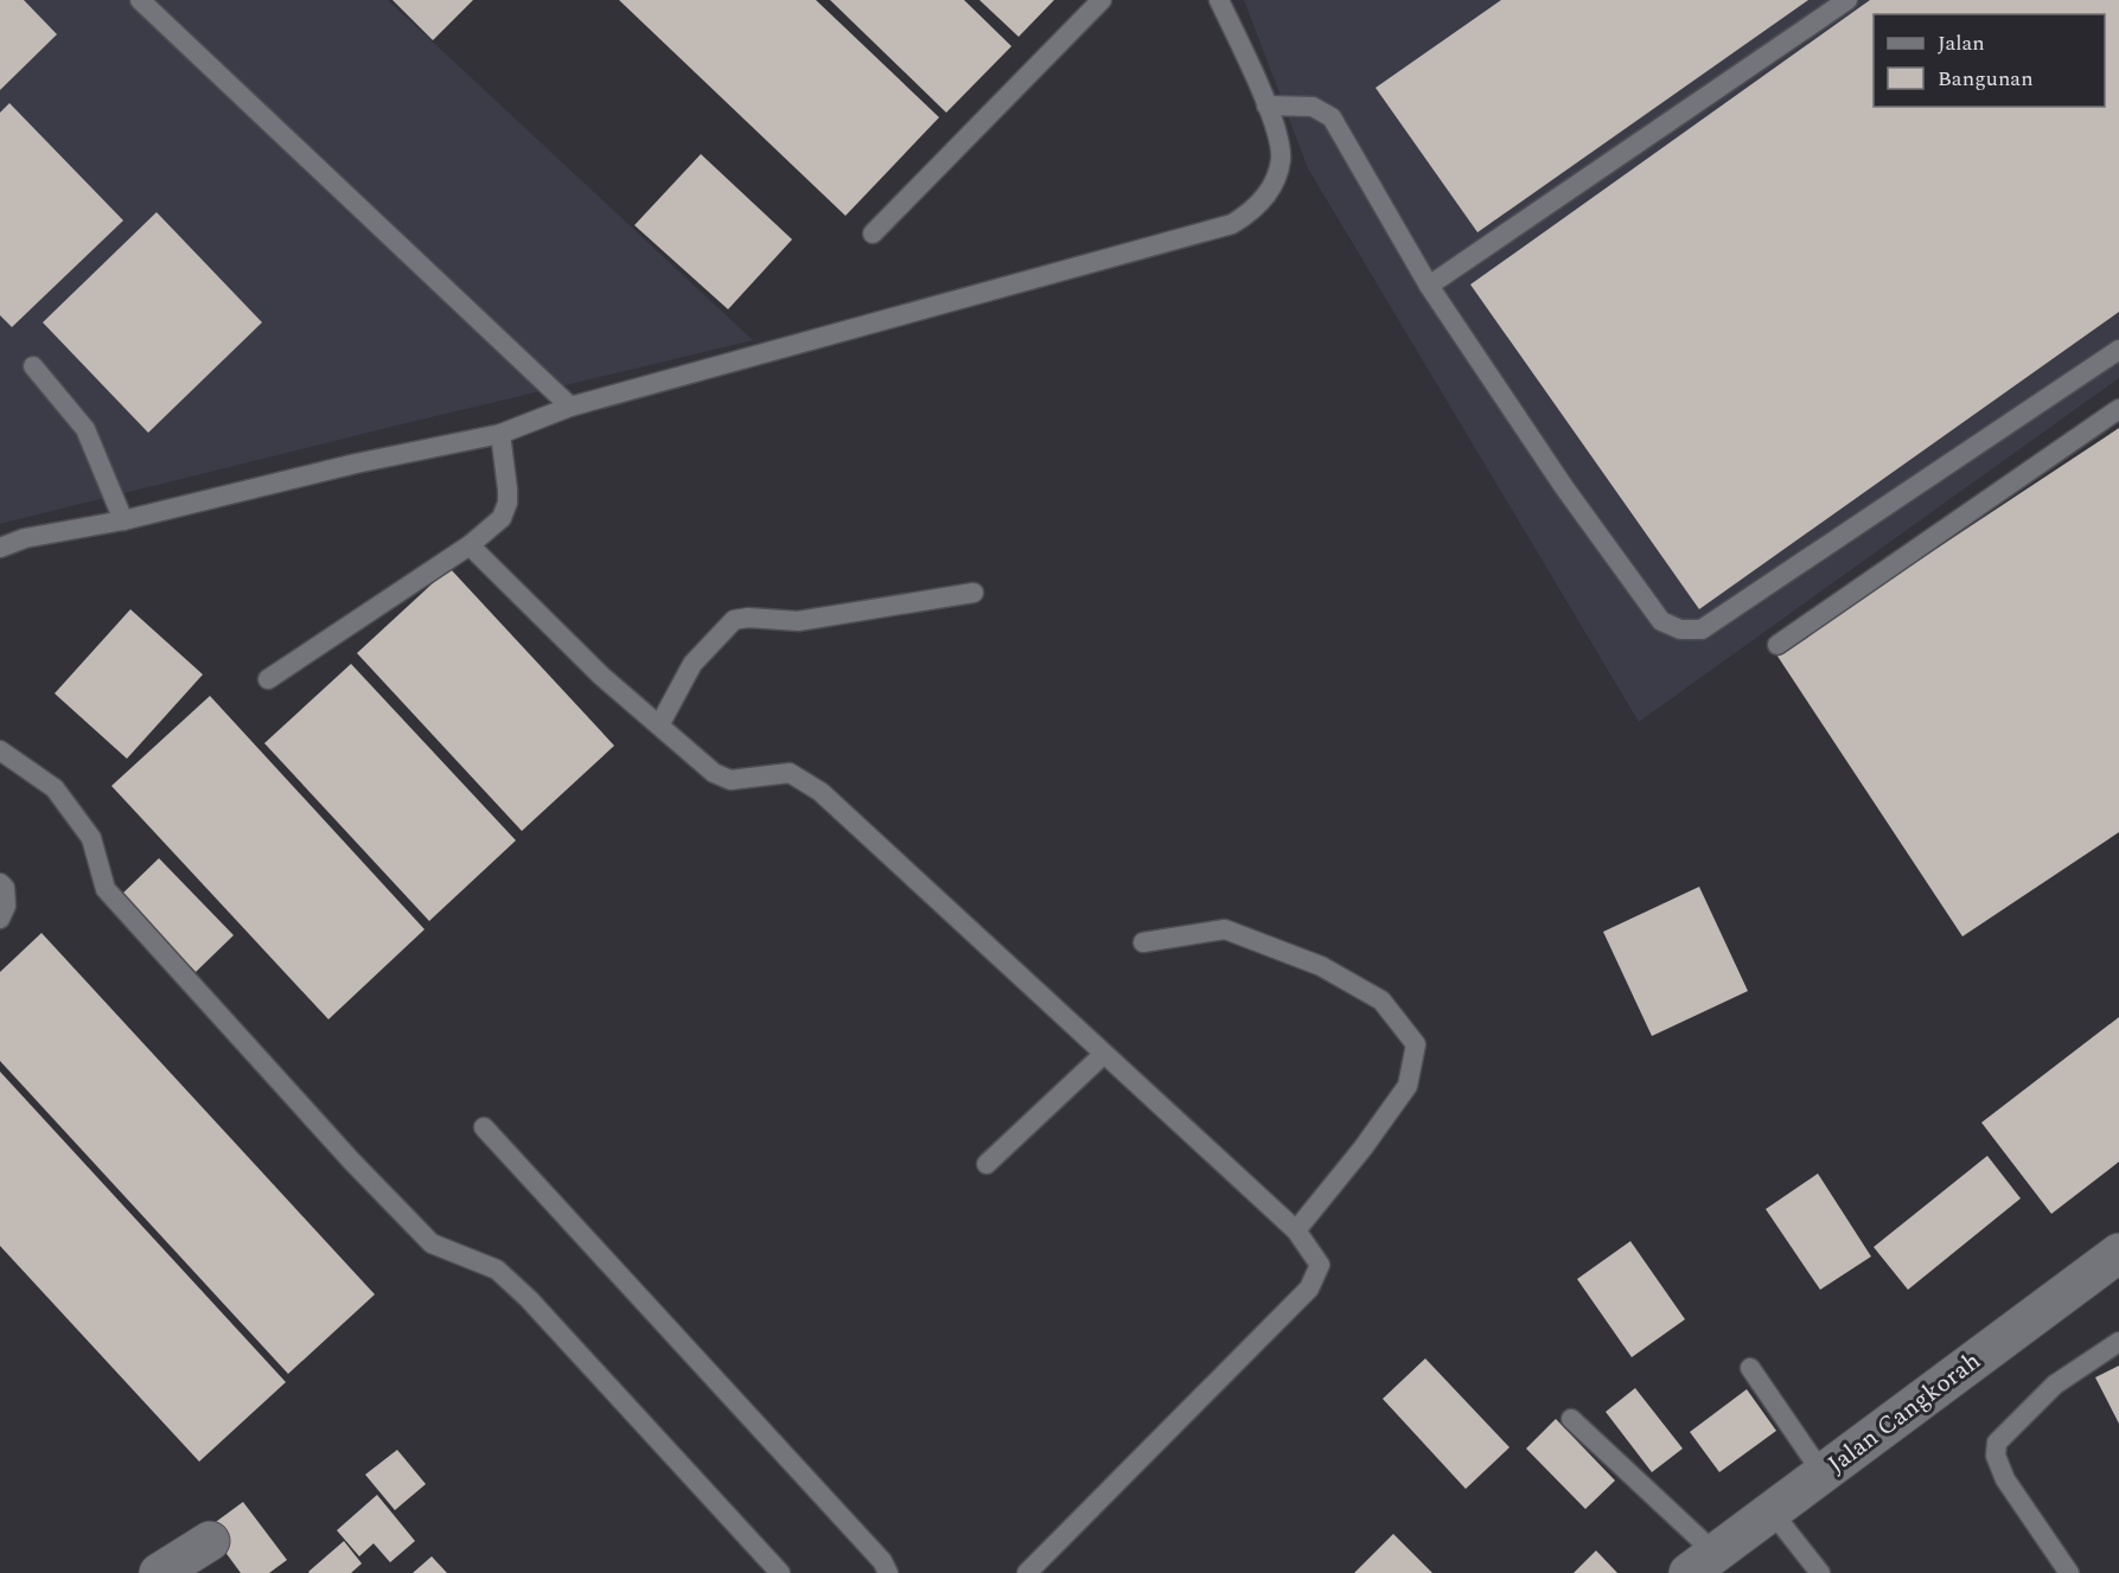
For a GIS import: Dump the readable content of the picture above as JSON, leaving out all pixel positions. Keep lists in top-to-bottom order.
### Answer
{
  "streets": {
    "street": ["Jalan Cangkorah"]
  },
  "legend": ["Jalan", "Bangunan"]
}
